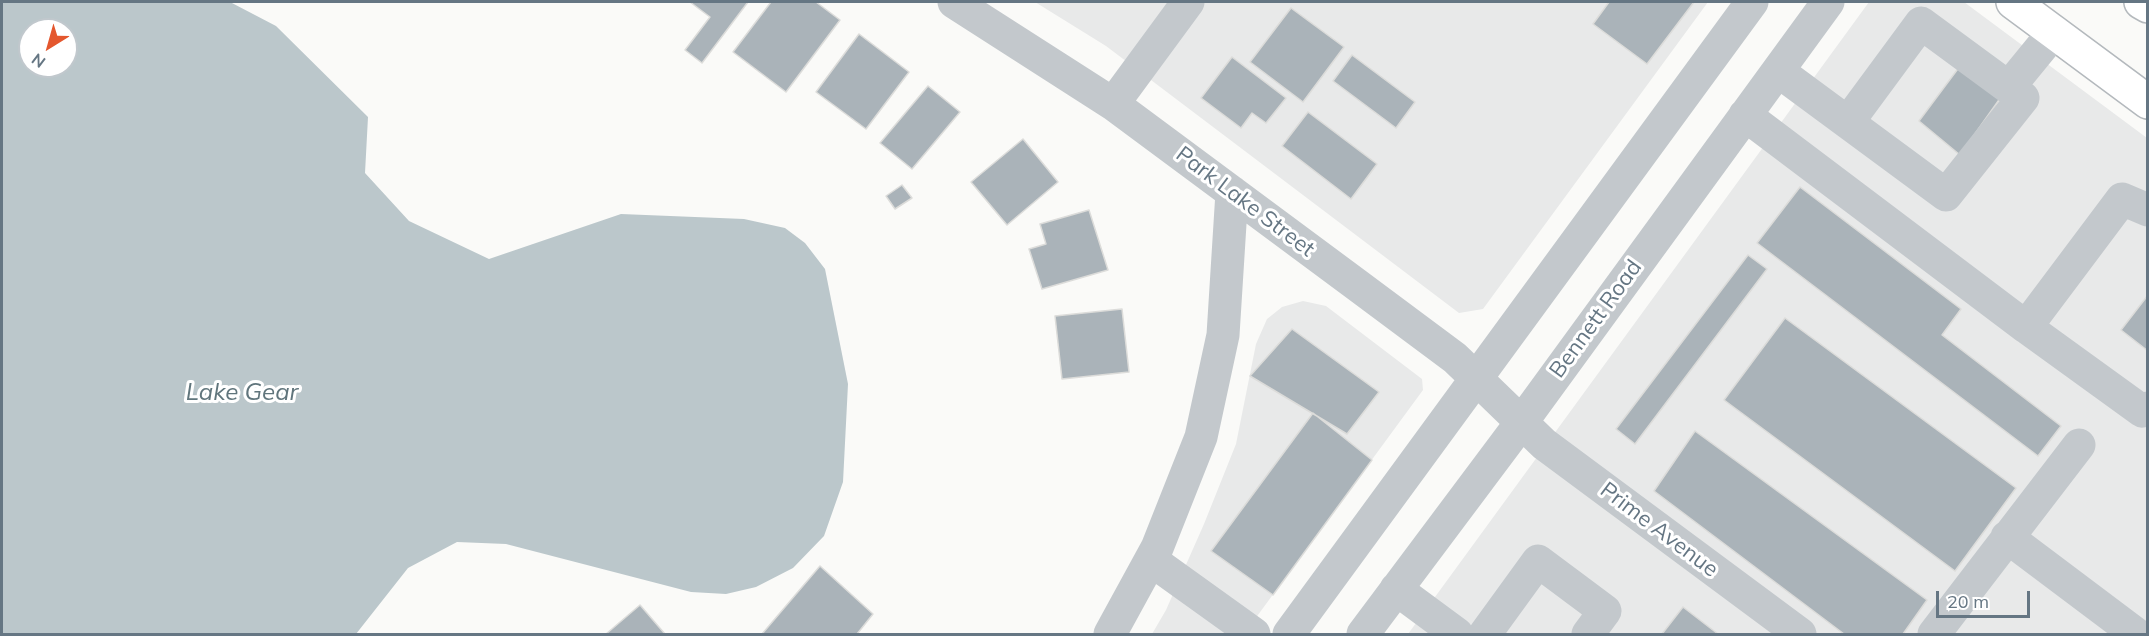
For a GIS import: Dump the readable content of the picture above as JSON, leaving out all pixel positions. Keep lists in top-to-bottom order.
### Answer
{
  "streets": {
    "street": ["Park Lake Street", "Bennett Road", "Prime Avenue"]
  },
  "crossings": [
    ["Park Lake Street", "Bennett Road"],
    ["Park Lake Street", "Prime Avenue"],
    ["Bennett Road", "Prime Avenue"]
  ],
  "water": ["Lake Gear"],
  "scale_bar": "20 m",
  "north": "bottom left"
}
